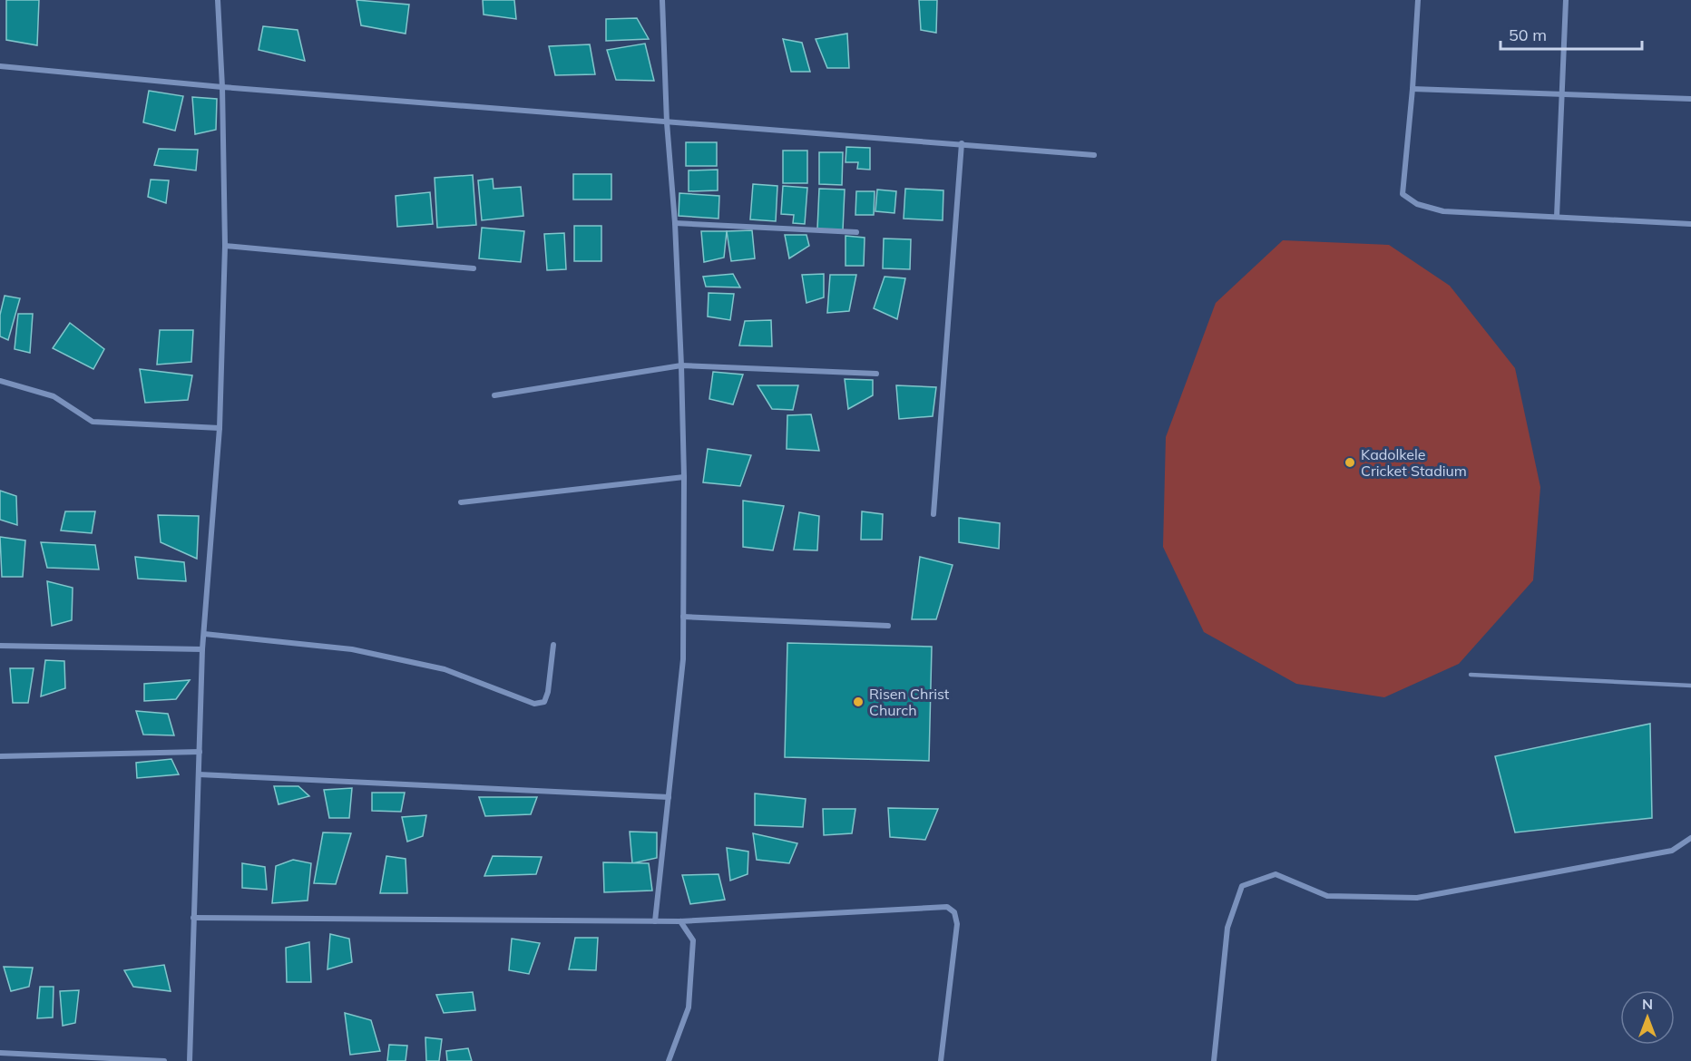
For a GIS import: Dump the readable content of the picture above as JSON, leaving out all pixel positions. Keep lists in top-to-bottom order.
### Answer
{
  "places": ["Kadolkele Cricket Stadium", "Risen Christ Church"],
  "scale_bar": "50 m",
  "north": "top"
}
